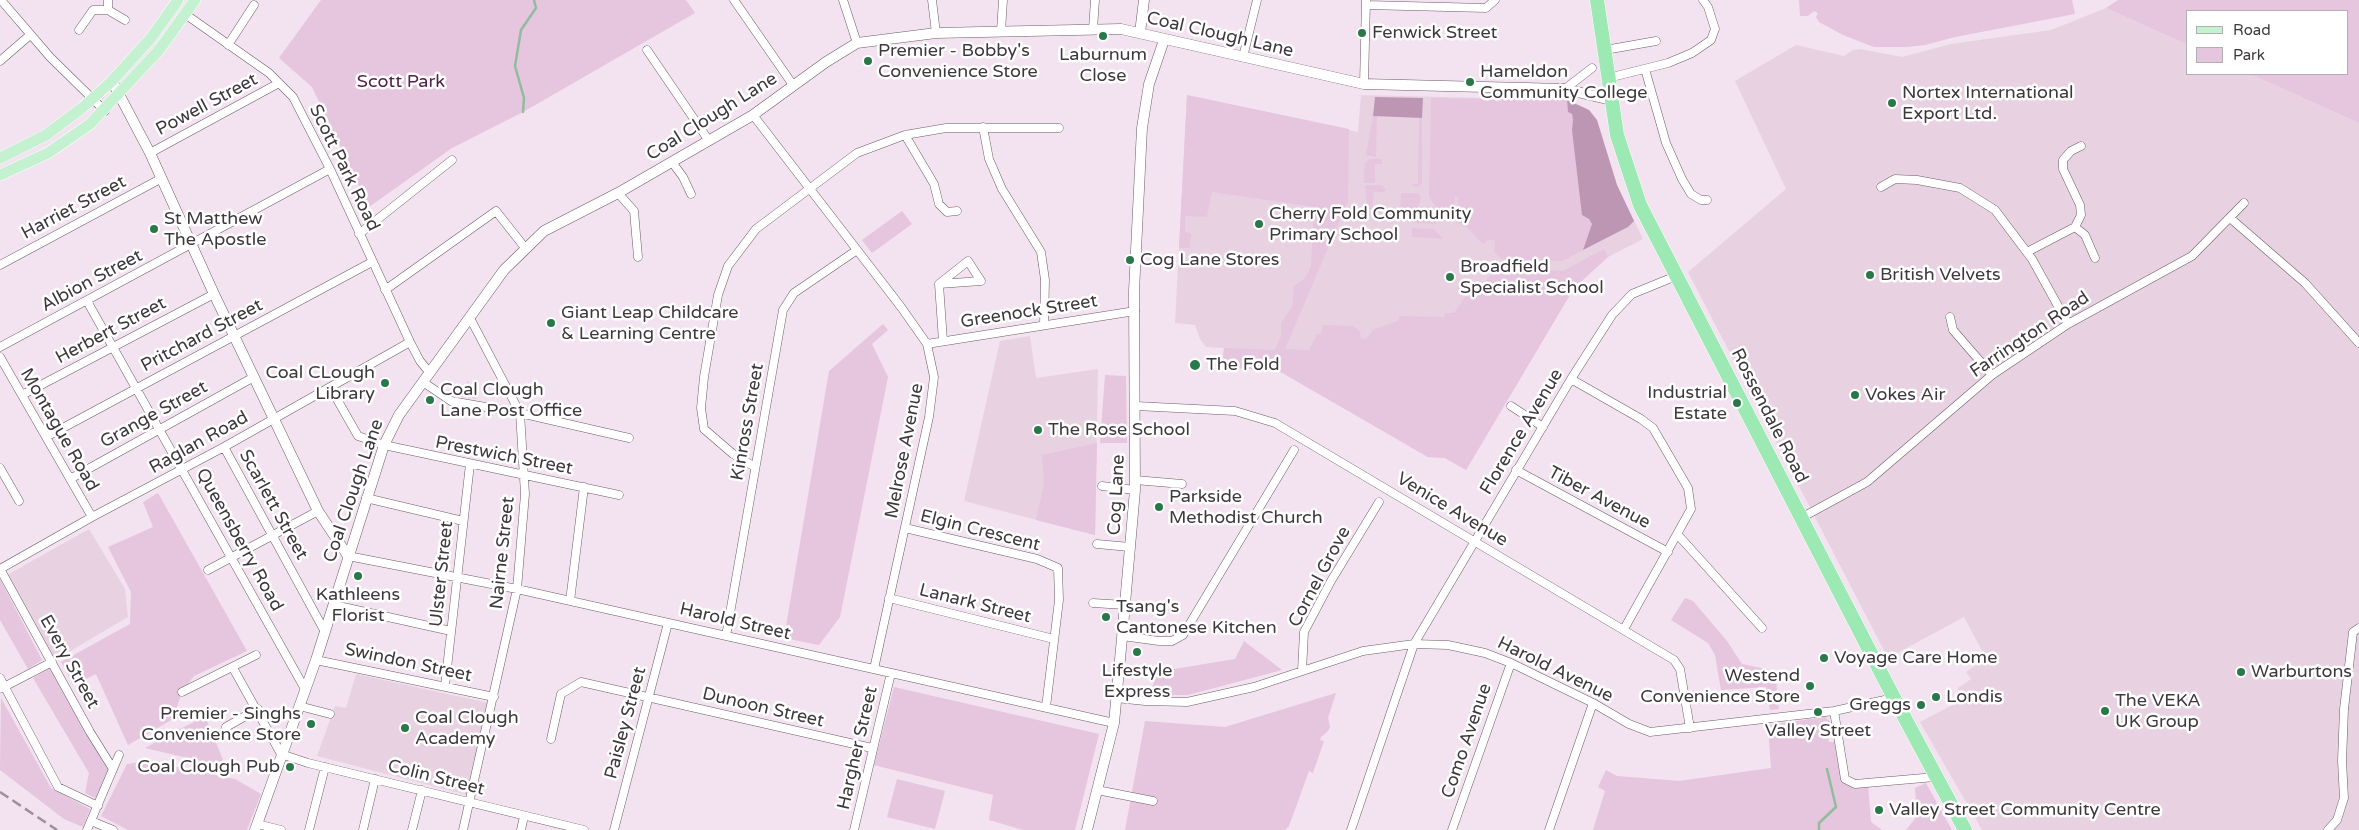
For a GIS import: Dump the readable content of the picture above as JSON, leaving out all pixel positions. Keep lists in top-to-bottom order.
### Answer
{
  "streets": {
    "highway": ["Rossendale Road"],
    "street": [
      "Coal Clough Lane",
      "Powell Street",
      "Scott Park Road",
      "Harriet Street",
      "Albion Street",
      "Greenock Street",
      "Herbert Street",
      "Farrington Road",
      "Pritchard Street",
      "Grange Street",
      "Kinross Street",
      "Montague Road",
      "Florence Avenue",
      "Raglan Road",
      "Melrose Avenue",
      "Prestwich Street",
      "Cog Lane",
      "Tiber Avenue",
      "Scarlett Street",
      "Venice Avenue",
      "Elgin Crescent",
      "Queensberry Road",
      "Nairne Street",
      "Ulster Street",
      "Cornel Grove",
      "Lanark Street",
      "Harold Street",
      "Every Street",
      "Swindon Street",
      "Harold Avenue",
      "Dunoon Street",
      "Paisley Street",
      "Como Avenue",
      "Hargher Street",
      "Colin Street"
    ]
  },
  "crossings": [
    ["Coal Clough Lane", "Scott Park Road"],
    ["Coal Clough Lane", "Rossendale Road"],
    ["Coal Clough Lane", "Melrose Avenue"],
    ["Coal Clough Lane", "Prestwich Street"],
    ["Coal Clough Lane", "Cog Lane"],
    ["Coal Clough Lane", "Scarlett Street"],
    ["Coal Clough Lane", "Queensberry Road"],
    ["Coal Clough Lane", "Nairne Street"],
    ["Coal Clough Lane", "Harold Street"],
    ["Coal Clough Lane", "Swindon Street"],
    ["Coal Clough Lane", "Colin Street"],
    ["Powell Street", "Scott Park Road"],
    ["Scott Park Road", "Albion Street"],
    ["Scott Park Road", "Pritchard Street"],
    ["Scott Park Road", "Raglan Road"],
    ["Albion Street", "Queensberry Road"],
    ["Greenock Street", "Melrose Avenue"],
    ["Greenock Street", "Cog Lane"],
    ["Herbert Street", "Montague Road"],
    ["Herbert Street", "Queensberry Road"],
    ["Farrington Road", "Rossendale Road"],
    ["Pritchard Street", "Montague Road"],
    ["Pritchard Street", "Queensberry Road"],
    ["Grange Street", "Montague Road"],
    ["Grange Street", "Queensberry Road"],
    ["Rossendale Road", "Florence Avenue"],
    ["Rossendale Road", "Harold Avenue"],
    ["Kinross Street", "Melrose Avenue"],
    ["Kinross Street", "Harold Street"],
    ["Montague Road", "Raglan Road"],
    ["Florence Avenue", "Tiber Avenue"],
    ["Florence Avenue", "Venice Avenue"],
    ["Florence Avenue", "Harold Avenue"],
    ["Raglan Road", "Prestwich Street"],
    ["Raglan Road", "Scarlett Street"],
    ["Raglan Road", "Queensberry Road"],
    ["Raglan Road", "Every Street"],
    ["Melrose Avenue", "Elgin Crescent"],
    ["Melrose Avenue", "Lanark Street"],
    ["Melrose Avenue", "Harold Street"],
    ["Prestwich Street", "Nairne Street"],
    ["Prestwich Street", "Ulster Street"],
    ["Cog Lane", "Venice Avenue"],
    ["Cog Lane", "Harold Street"],
    ["Cog Lane", "Harold Avenue"],
    ["Venice Avenue", "Harold Avenue"],
    ["Elgin Crescent", "Lanark Street"],
    ["Elgin Crescent", "Harold Street"],
    ["Nairne Street", "Harold Street"],
    ["Nairne Street", "Swindon Street"],
    ["Nairne Street", "Colin Street"],
    ["Ulster Street", "Harold Street"],
    ["Ulster Street", "Swindon Street"],
    ["Cornel Grove", "Harold Avenue"],
    ["Harold Street", "Paisley Street"],
    ["Harold Street", "Hargher Street"],
    ["Harold Avenue", "Como Avenue"],
    ["Dunoon Street", "Paisley Street"],
    ["Dunoon Street", "Hargher Street"]
  ],
  "parks": ["Scott Park"],
  "places": [
    "Fenwick Street",
    "Laburnum Close",
    "Premier - Bobby's Convenience Store",
    "Hameldon Community College",
    "Nortex International Export Ltd.",
    "Cherry Fold Community Primary School",
    "St Matthew The Apostle",
    "Cog Lane Stores",
    "British Velvets",
    "Broadfield Specialist School",
    "Giant Leap Childcare & Learning Centre",
    "The Fold",
    "Coal CLough Library",
    "Vokes Air",
    "Coal Clough Lane Post Office",
    "Industrial Estate",
    "The Rose School",
    "Parkside Methodist Church",
    "Kathleens Florist",
    "Tsang's Cantonese Kitchen",
    "Lifestyle Express",
    "Voyage Care Home",
    "Warburtons",
    "Westend Convenience Store",
    "Londis",
    "Greggs",
    "The VEKA UK Group",
    "Valley Street",
    "Premier - Singhs Convenience Store",
    "Coal Clough Academy",
    "Coal Clough Pub",
    "Valley Street Community Centre"
  ],
  "legend": ["Road", "Park"]
}
